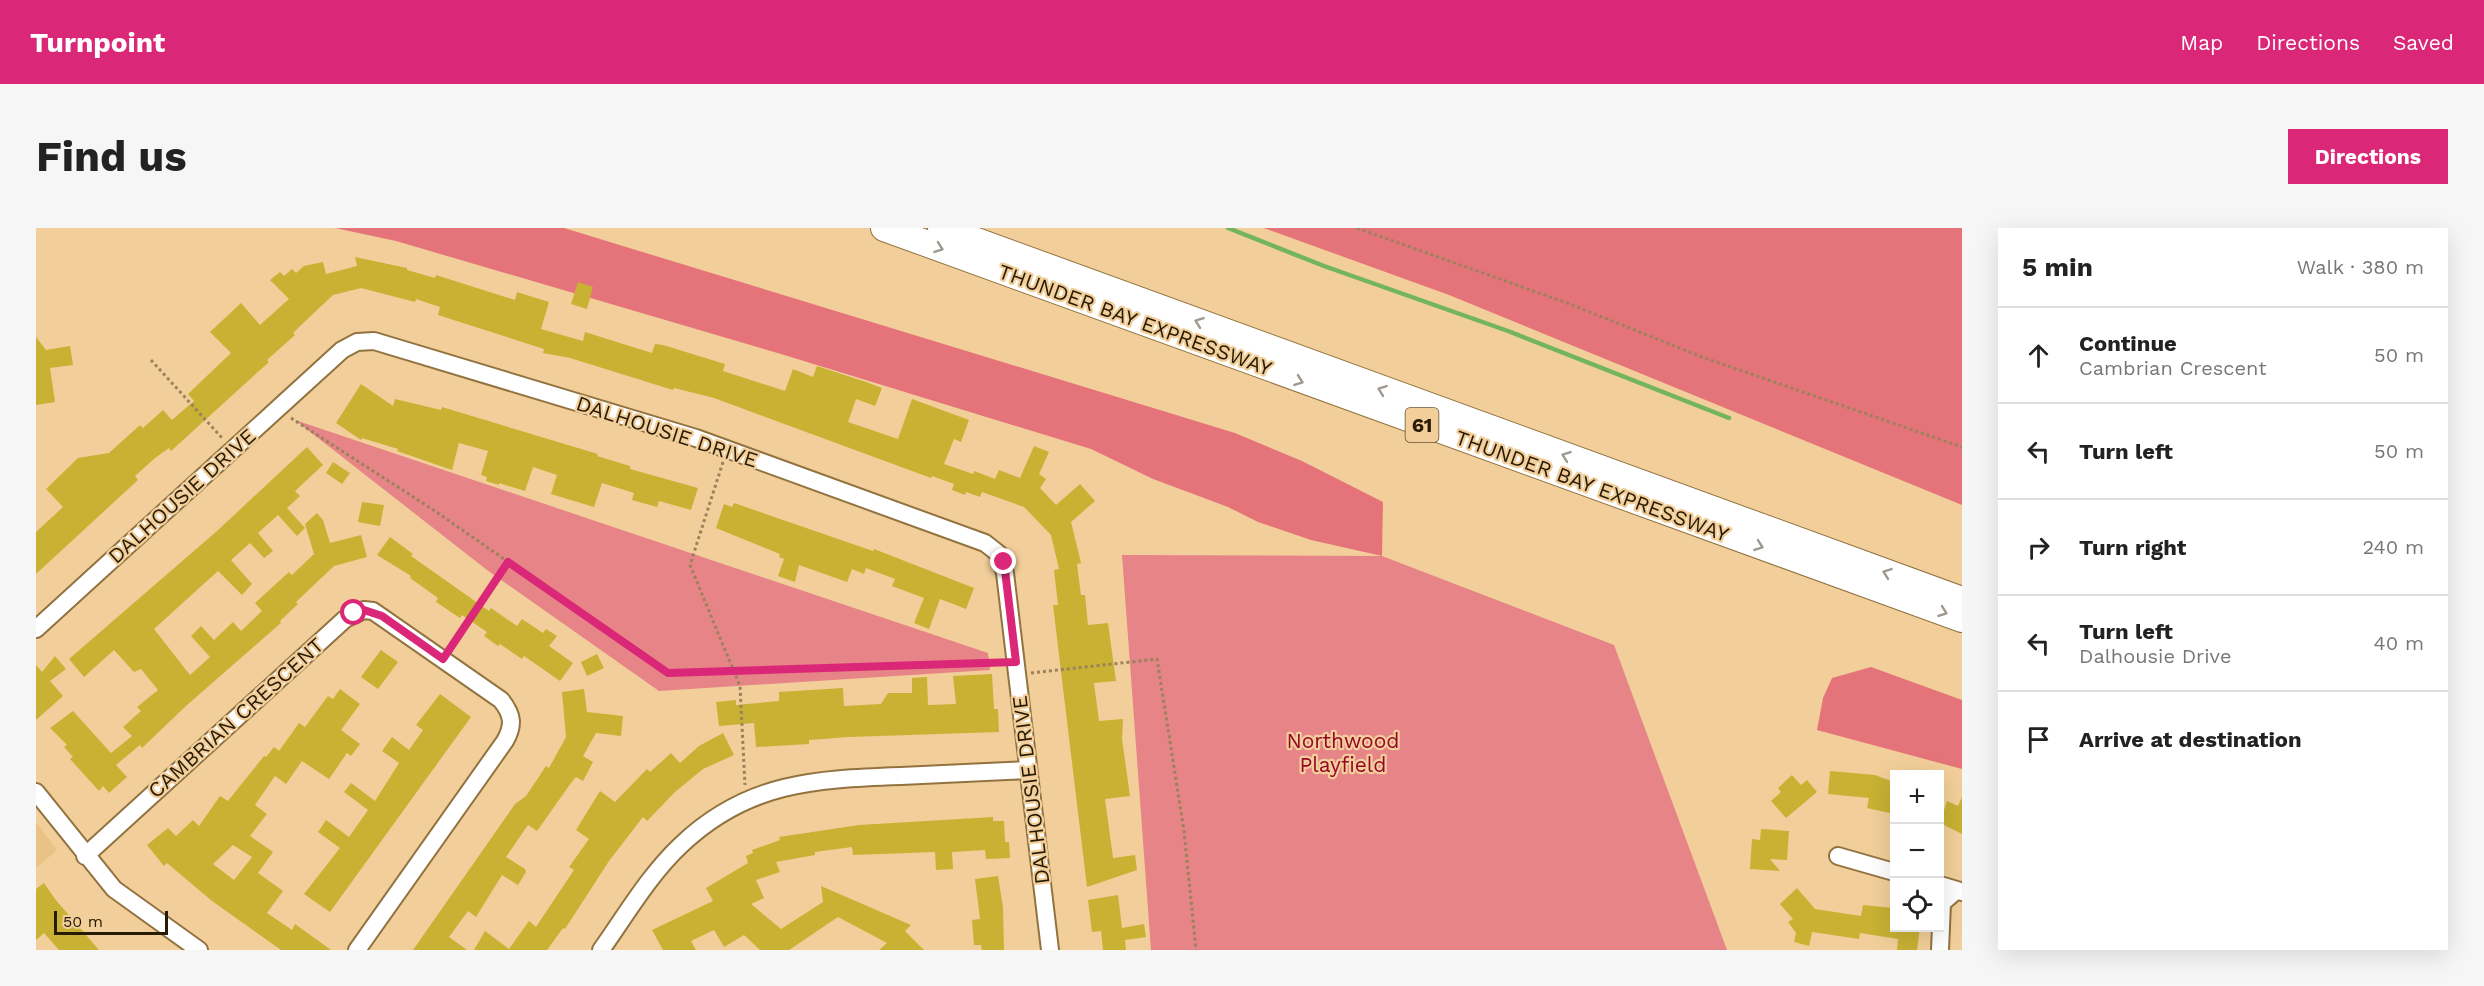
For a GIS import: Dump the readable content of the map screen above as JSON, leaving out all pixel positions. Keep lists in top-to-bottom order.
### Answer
{
  "streets": {
    "highway": ["THUNDER BAY EXPRESSWAY", "61"],
    "street": ["DALHOUSIE DRIVE", "CAMBRIAN CRESCENT"]
  },
  "parks": ["Northwood Playfield"],
  "scale_bar": "50 m",
  "page": {
    "header": "Turnpoint",
    "nav": ["Map", "Directions", "Saved"],
    "buttons": "Directions",
    "title": "Find us",
    "heading": ["5 min", "Walk · 380 m"],
    "list": [
      ["Continue", "Cambrian Crescent", "50 m"],
      ["Turn left", "50 m"],
      ["Turn right", "240 m"],
      ["Turn left", "Dalhousie Drive", "40 m"],
      "Arrive at destination"
    ],
    "map_buttons": ["+", "−"],
    "scale": "50 m"
  }
}
